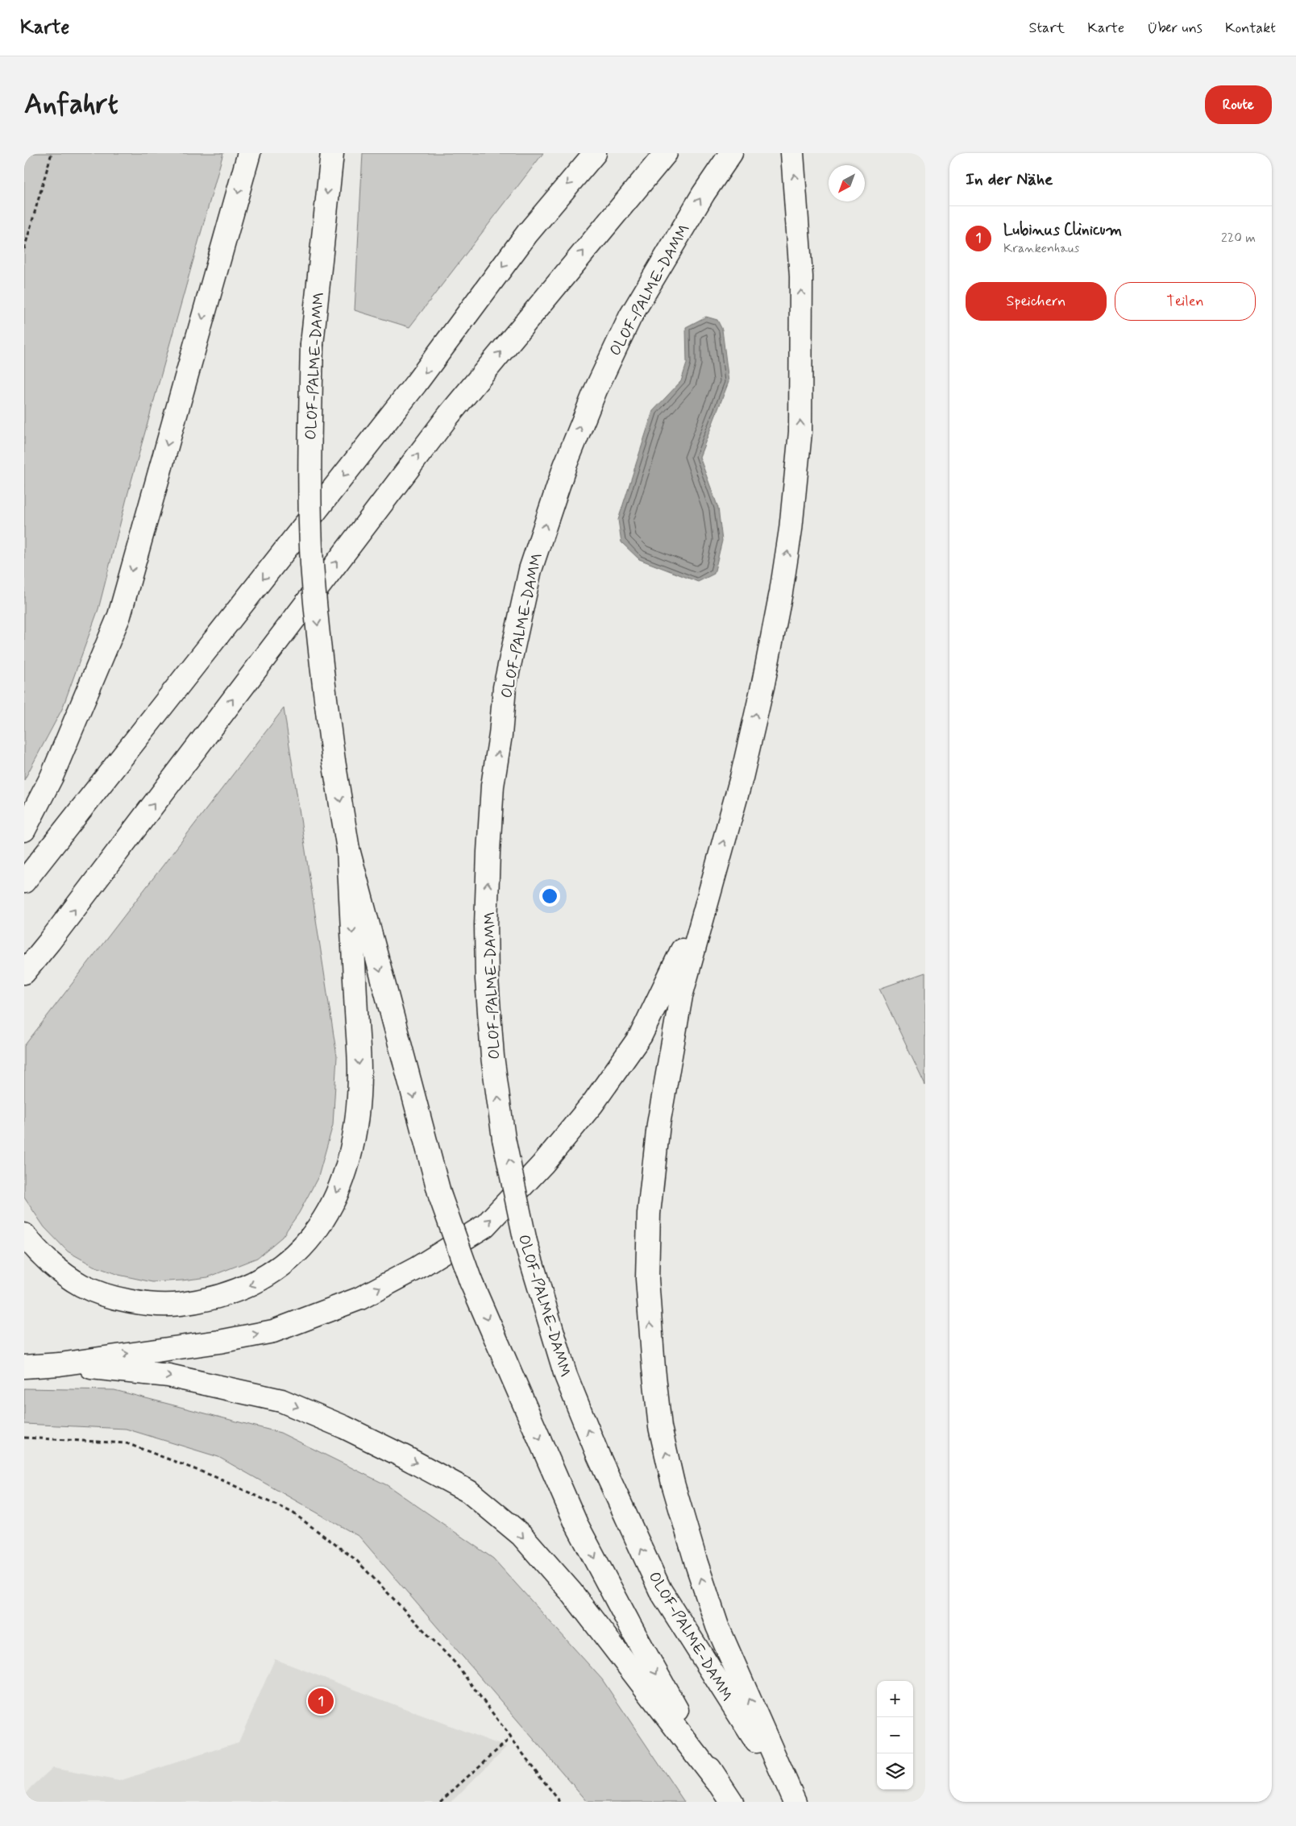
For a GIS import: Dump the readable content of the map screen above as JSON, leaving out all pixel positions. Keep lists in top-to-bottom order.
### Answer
{
  "streets": {
    "highway": ["OLOF-PALME-DAMM"]
  },
  "north": "bottom left",
  "page": {
    "header": "Karte",
    "nav": [
      "Start",
      "Karte",
      "Über uns",
      "Kontakt"
    ],
    "buttons": [
      "Route",
      ["Speichern", "Teilen"]
    ],
    "title": "Anfahrt",
    "heading": "In der Nähe",
    "list": [
      {
        "mark": "1",
        "name": "Lubinus Clinicum",
        "note": "Krankenhaus",
        "value": "220 m"
      }
    ],
    "map_buttons": ["+", "−"],
    "pins": "1"
  }
}
